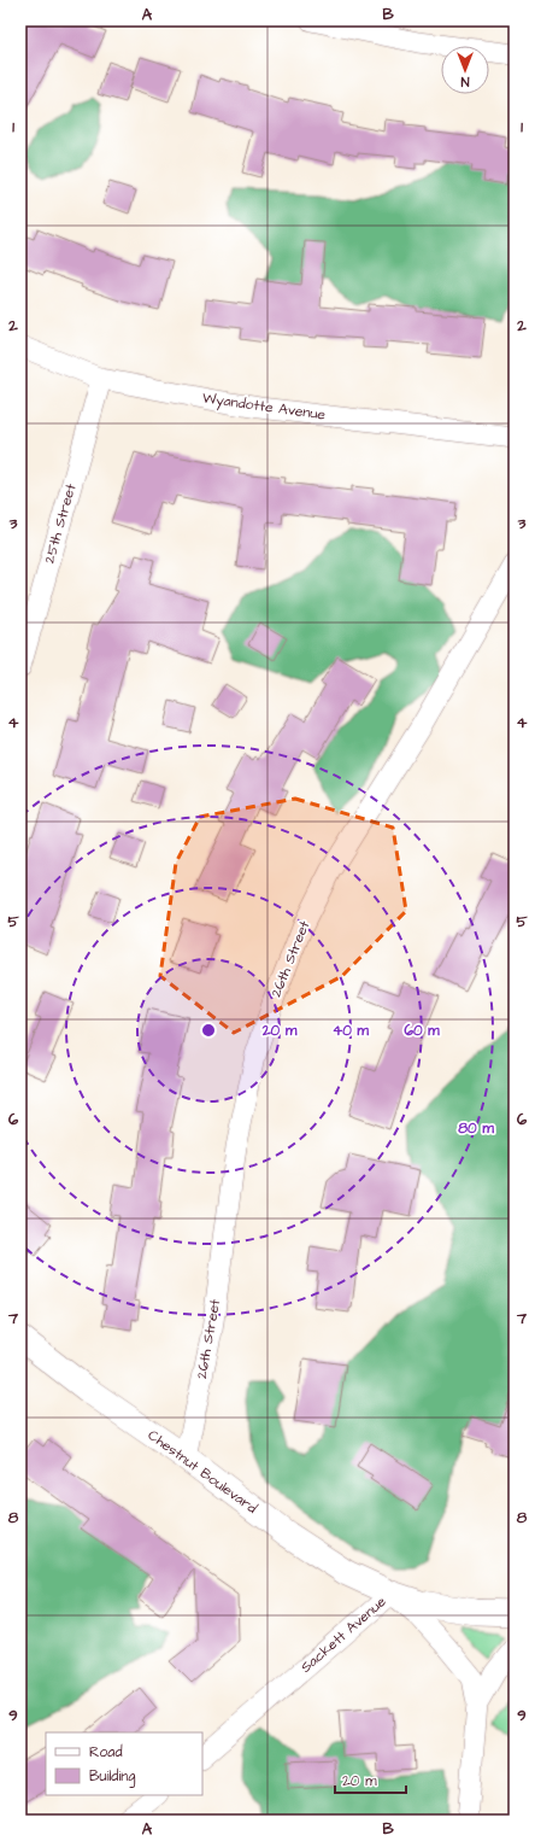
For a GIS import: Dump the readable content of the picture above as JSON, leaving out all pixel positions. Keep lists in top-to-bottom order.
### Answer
{
  "streets": {
    "street": [
      "Wyandotte Avenue",
      "25th Street",
      "26th Street",
      "Chestnut Boulevard",
      "Sackett Avenue"
    ]
  },
  "crossings": [
    ["Wyandotte Avenue", "25th Street"],
    ["26th Street", "Chestnut Boulevard"],
    ["Chestnut Boulevard", "Sackett Avenue"]
  ],
  "legend": ["Road", "Building"],
  "scale_bar": "20 m",
  "north": "bottom",
  "grid": {
    "columns": ["A", "B"],
    "rows": [
      "1",
      "2",
      "3",
      "4",
      "5",
      "6",
      "7",
      "8",
      "9"
    ]
  },
  "rings": [
    "20 m",
    "40 m",
    "60 m",
    "80 m"
  ]
}
